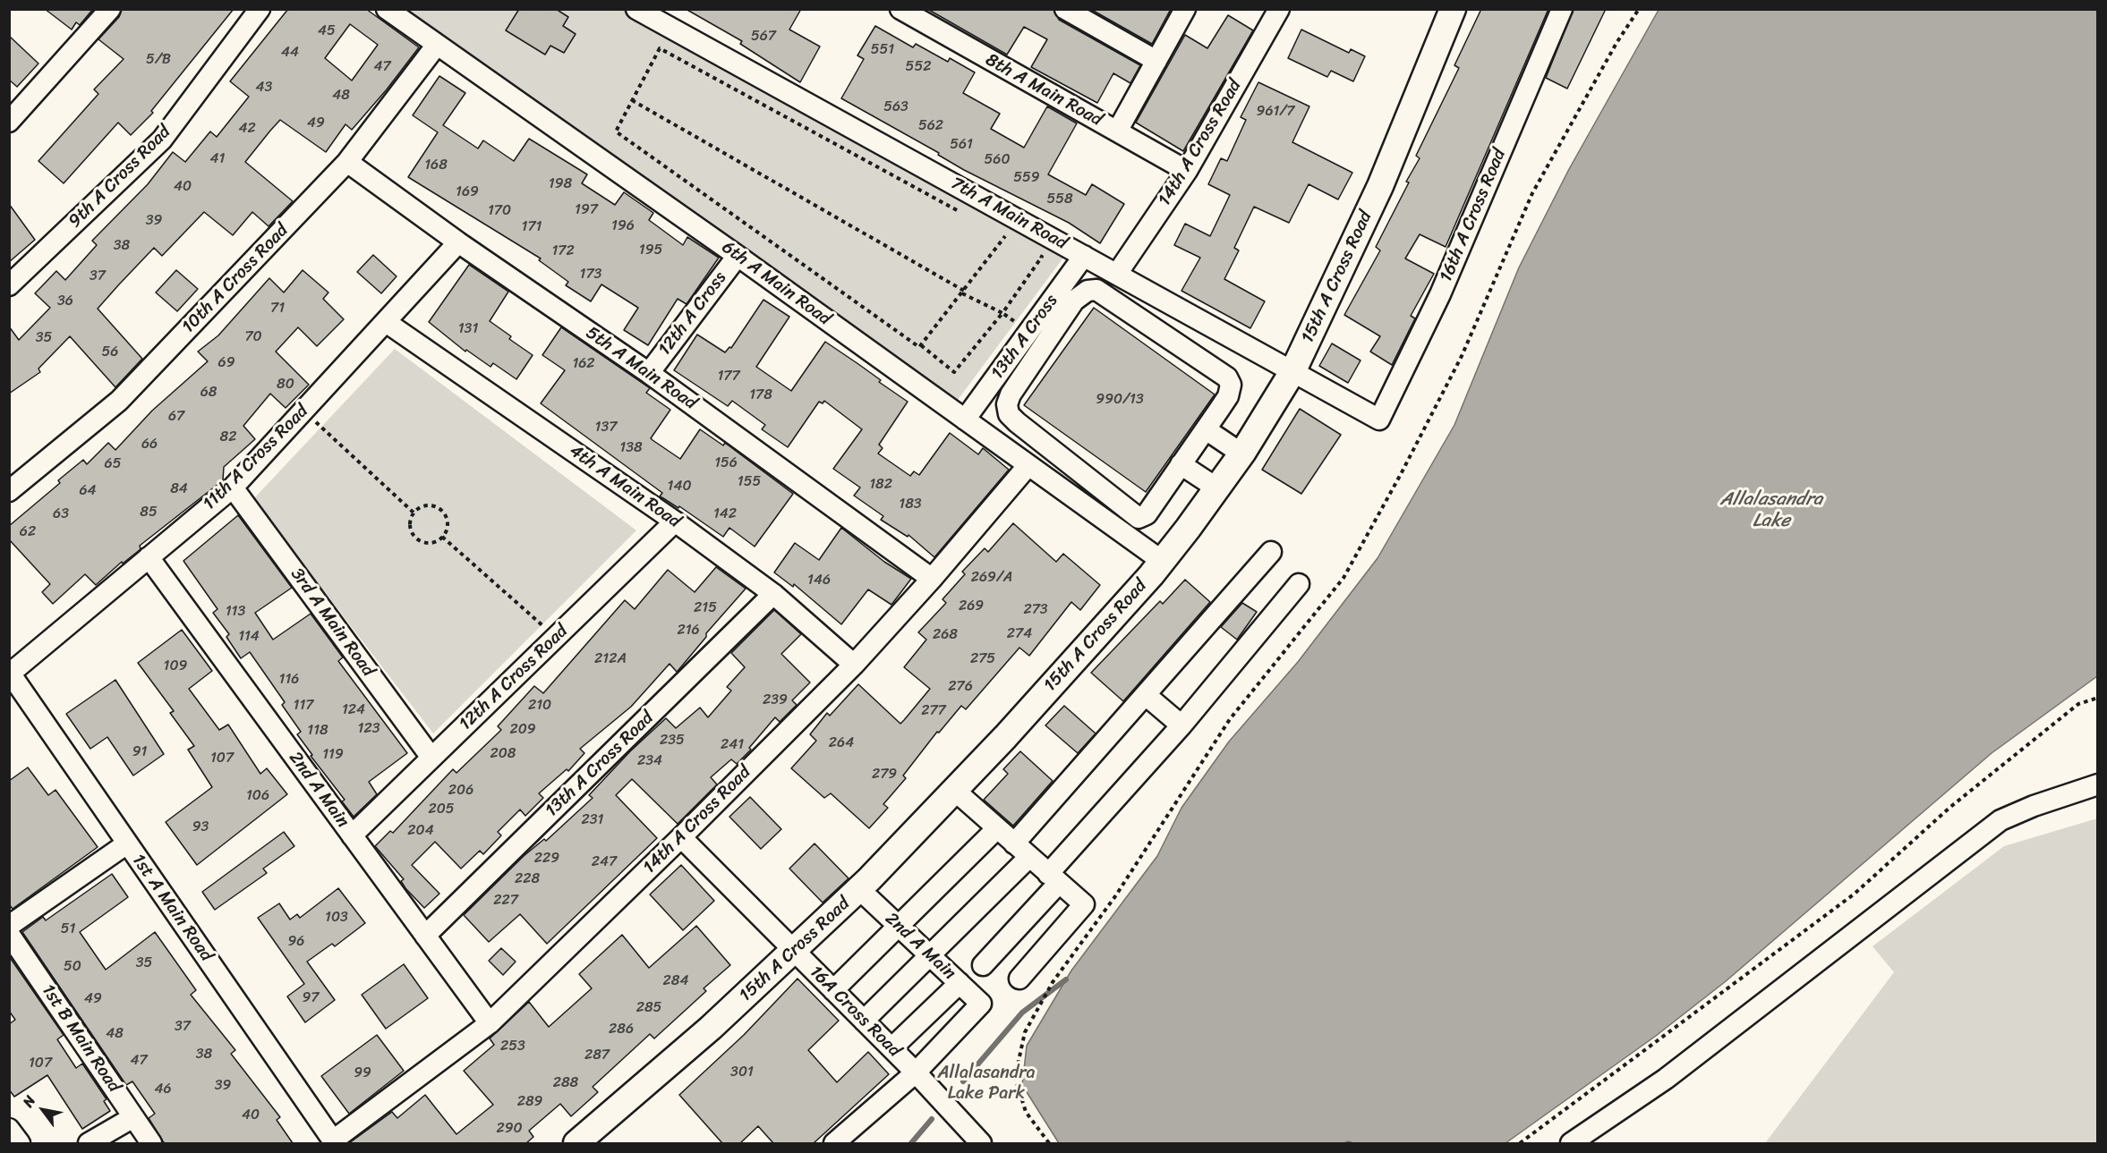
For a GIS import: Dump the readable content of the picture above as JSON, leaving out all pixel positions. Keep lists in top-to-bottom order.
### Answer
{
  "streets": {
    "main road": ["15th A Cross Road"],
    "street": [
      "8th A Main Road",
      "14th A Cross Road",
      "9th A Cross Road",
      "7th A Main Road",
      "16th A Cross Road",
      "10th A Cross Road",
      "6th A Main Road",
      "12th A Cross",
      "13th A Cross",
      "5th A Main Road",
      "11th A Cross Road",
      "4th A Main Road",
      "3rd A Main Road",
      "12th A Cross Road",
      "13th A Cross Road",
      "2nd A Main",
      "1st A Main Road",
      "16A Cross Road",
      "1st B Main Road"
    ]
  },
  "crossings": [
    ["8th A Main Road", "14th A Cross Road"],
    ["14th A Cross Road", "7th A Main Road"],
    ["14th A Cross Road", "6th A Main Road"],
    ["14th A Cross Road", "5th A Main Road"],
    ["14th A Cross Road", "4th A Main Road"],
    ["14th A Cross Road", "2nd A Main"],
    ["14th A Cross Road", "1st A Main Road"],
    ["7th A Main Road", "16th A Cross Road"],
    ["7th A Main Road", "15th A Cross Road"],
    ["7th A Main Road", "13th A Cross"],
    ["15th A Cross Road", "6th A Main Road"],
    ["15th A Cross Road", "2nd A Main"],
    ["15th A Cross Road", "16A Cross Road"],
    ["10th A Cross Road", "6th A Main Road"],
    ["10th A Cross Road", "5th A Main Road"],
    ["6th A Main Road", "12th A Cross"],
    ["6th A Main Road", "13th A Cross"],
    ["12th A Cross", "5th A Main Road"],
    ["5th A Main Road", "11th A Cross Road"],
    ["11th A Cross Road", "4th A Main Road"],
    ["11th A Cross Road", "3rd A Main Road"],
    ["11th A Cross Road", "2nd A Main"],
    ["11th A Cross Road", "1st A Main Road"],
    ["4th A Main Road", "12th A Cross Road"],
    ["4th A Main Road", "13th A Cross Road"],
    ["3rd A Main Road", "12th A Cross Road"],
    ["12th A Cross Road", "2nd A Main"],
    ["13th A Cross Road", "2nd A Main"],
    ["2nd A Main", "16A Cross Road"]
  ],
  "water": ["Allalasandra Lake"],
  "parks": ["Allalasandra Lake Park"],
  "house_numbers": [
    "45",
    "567",
    "551",
    "44",
    "5/B",
    "47",
    "552",
    "43",
    "48",
    "563",
    "961/7",
    "49",
    "562",
    "42",
    "561",
    "41",
    "560",
    "168",
    "559",
    "198",
    "40",
    "169",
    "558",
    "197",
    "170",
    "39",
    "196",
    "171",
    "38",
    "195",
    "172",
    "173",
    "37",
    "36",
    "71",
    "131",
    "70",
    "35",
    "56",
    "69",
    "162",
    "177",
    "80",
    "68",
    "178",
    "990/13",
    "67",
    "137",
    "82",
    "66",
    "138",
    "156",
    "65",
    "155",
    "182",
    "140",
    "84",
    "64",
    "183",
    "85",
    "63",
    "142",
    "62",
    "269/A",
    "146",
    "269",
    "215",
    "273",
    "113",
    "216",
    "274",
    "268",
    "114",
    "212A",
    "275",
    "109",
    "116",
    "276",
    "239",
    "117",
    "210",
    "124",
    "277",
    "123",
    "209",
    "118",
    "235",
    "264",
    "241",
    "91",
    "208",
    "119",
    "107",
    "234",
    "279",
    "206",
    "106",
    "205",
    "231",
    "93",
    "204",
    "229",
    "247",
    "228",
    "227",
    "103",
    "51",
    "96",
    "35",
    "50",
    "284",
    "97",
    "49",
    "285",
    "37",
    "286",
    "48",
    "253",
    "38",
    "287",
    "47",
    "107",
    "301",
    "99",
    "288",
    "39",
    "46",
    "289",
    "40",
    "290"
  ],
  "north": "top left"
}
